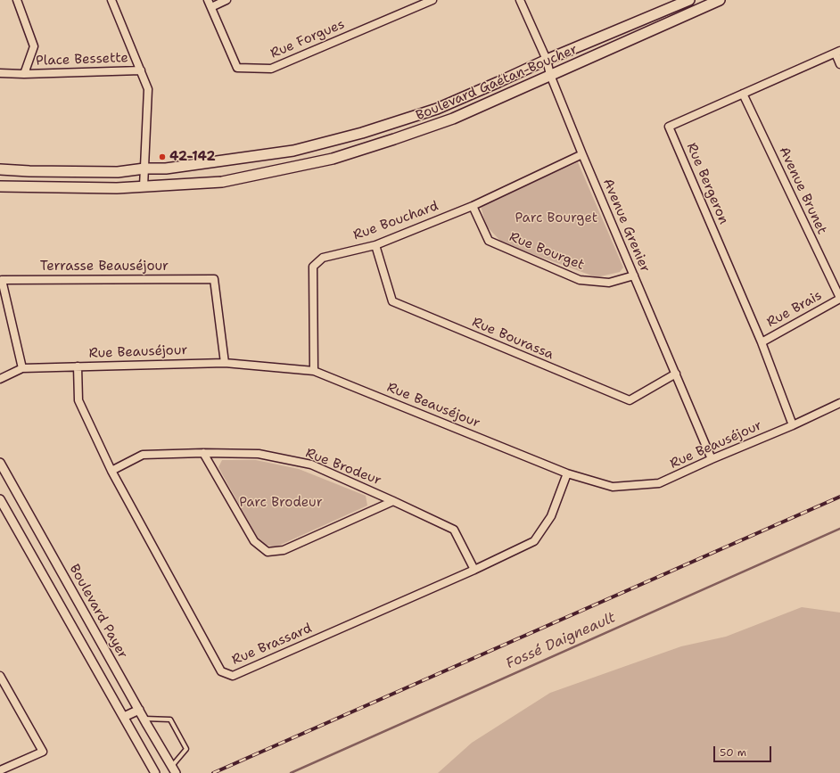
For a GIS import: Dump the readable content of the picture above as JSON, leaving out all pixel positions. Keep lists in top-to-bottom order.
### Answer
{
  "streets": {
    "main road": ["Boulevard Gaétan-Boucher"],
    "street": [
      "Rue Forgues",
      "Place Bessette",
      "Rue Bergeron",
      "Avenue Brunet",
      "Rue Bouchard",
      "Avenue Grenier",
      "Rue Bourget",
      "Terrasse Beauséjour",
      "Rue Brais",
      "Rue Bourassa",
      "Rue Beauséjour",
      "Rue Brodeur",
      "Boulevard Payer",
      "Rue Brassard"
    ]
  },
  "crossings": [
    ["Boulevard Gaétan-Boucher", "Avenue Grenier"],
    ["Rue Bergeron", "Avenue Brunet"],
    ["Rue Bergeron", "Rue Brais"],
    ["Rue Bergeron", "Rue Beauséjour"],
    ["Avenue Brunet", "Rue Brais"],
    ["Rue Bouchard", "Avenue Grenier"],
    ["Rue Bouchard", "Rue Bourget"],
    ["Rue Bouchard", "Rue Bourassa"],
    ["Rue Bouchard", "Rue Beauséjour"],
    ["Avenue Grenier", "Rue Bourget"],
    ["Avenue Grenier", "Rue Bourassa"],
    ["Avenue Grenier", "Rue Beauséjour"],
    ["Terrasse Beauséjour", "Rue Beauséjour"],
    ["Rue Beauséjour", "Rue Brassard"],
    ["Rue Brodeur", "Rue Brassard"]
  ],
  "water": ["Fossé Daigneault"],
  "parks": ["Parc Bourget", "Parc Brodeur"],
  "places": ["42-142"],
  "scale_bar": "50 m"
}
